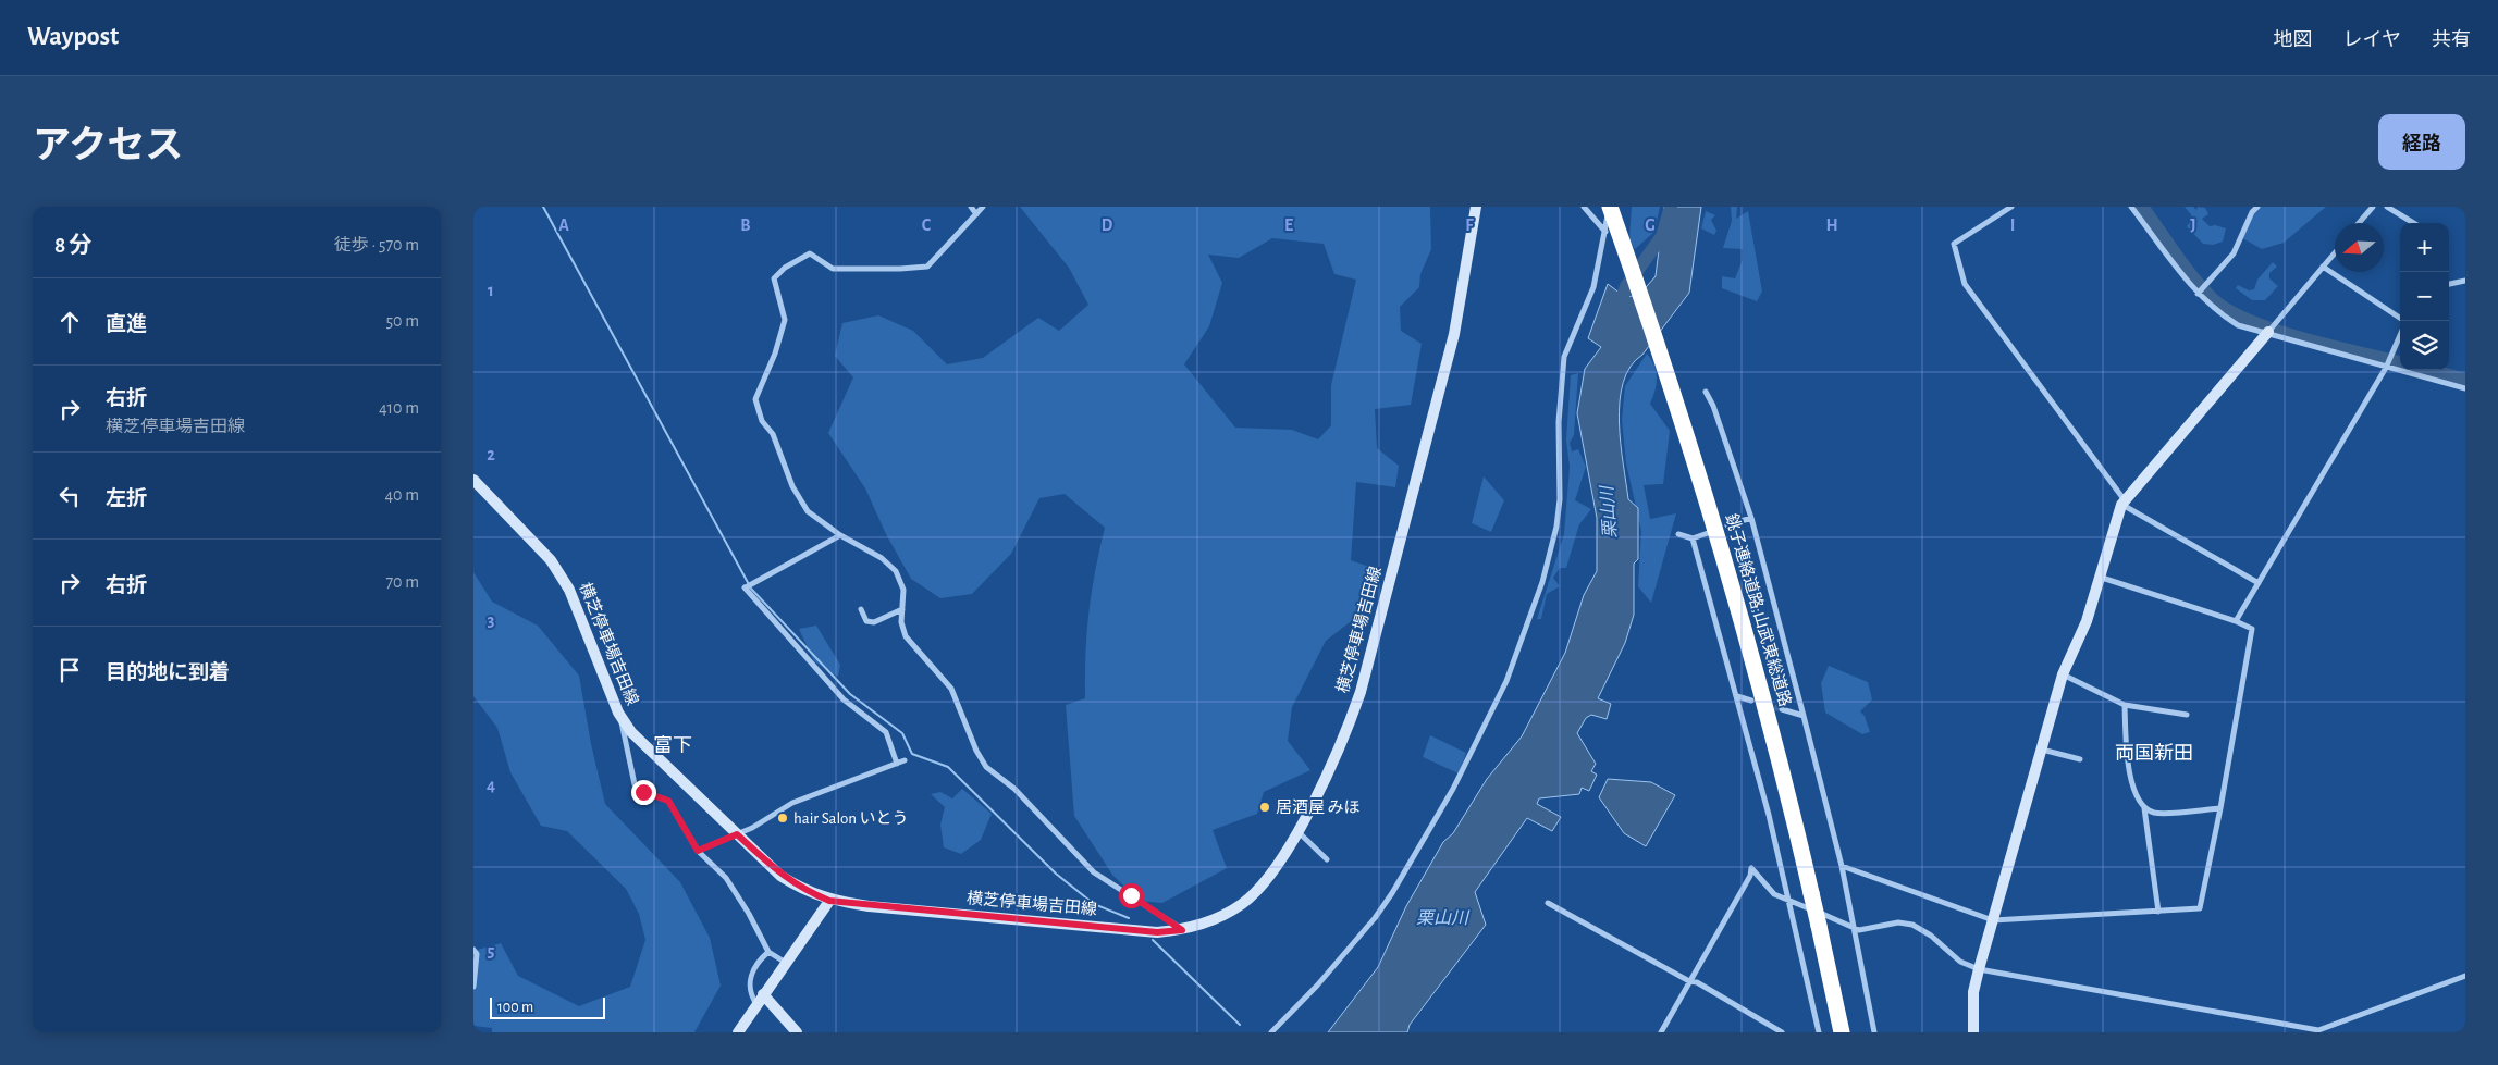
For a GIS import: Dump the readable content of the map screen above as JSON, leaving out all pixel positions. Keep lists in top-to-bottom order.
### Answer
{
  "streets": {
    "highway": ["銚子連絡道路;山武東総道路"],
    "main road": ["横芝停車場吉田線"]
  },
  "districts": ["富下", "両国新田"],
  "water": ["栗山川"],
  "places": ["居酒屋 みほ", "hair Salon いとう"],
  "scale_bar": "100 m",
  "north": "left",
  "page": {
    "header": "Waypost",
    "nav": ["地図", "レイヤ", "共有"],
    "title": "アクセス",
    "buttons": "経路",
    "heading": ["8 分", "徒歩 · 570 m"],
    "map_buttons": ["+", "−"],
    "list": [
      ["直進", "50 m"],
      ["右折", "横芝停車場吉田線", "410 m"],
      ["左折", "40 m"],
      ["右折", "70 m"],
      "目的地に到着"
    ],
    "scale": "100 m"
  },
  "grid": {
    "columns": [
      "A",
      "B",
      "C",
      "D",
      "E",
      "F",
      "G",
      "H",
      "I",
      "J"
    ],
    "rows": [
      "1",
      "2",
      "3",
      "4",
      "5"
    ]
  }
}
